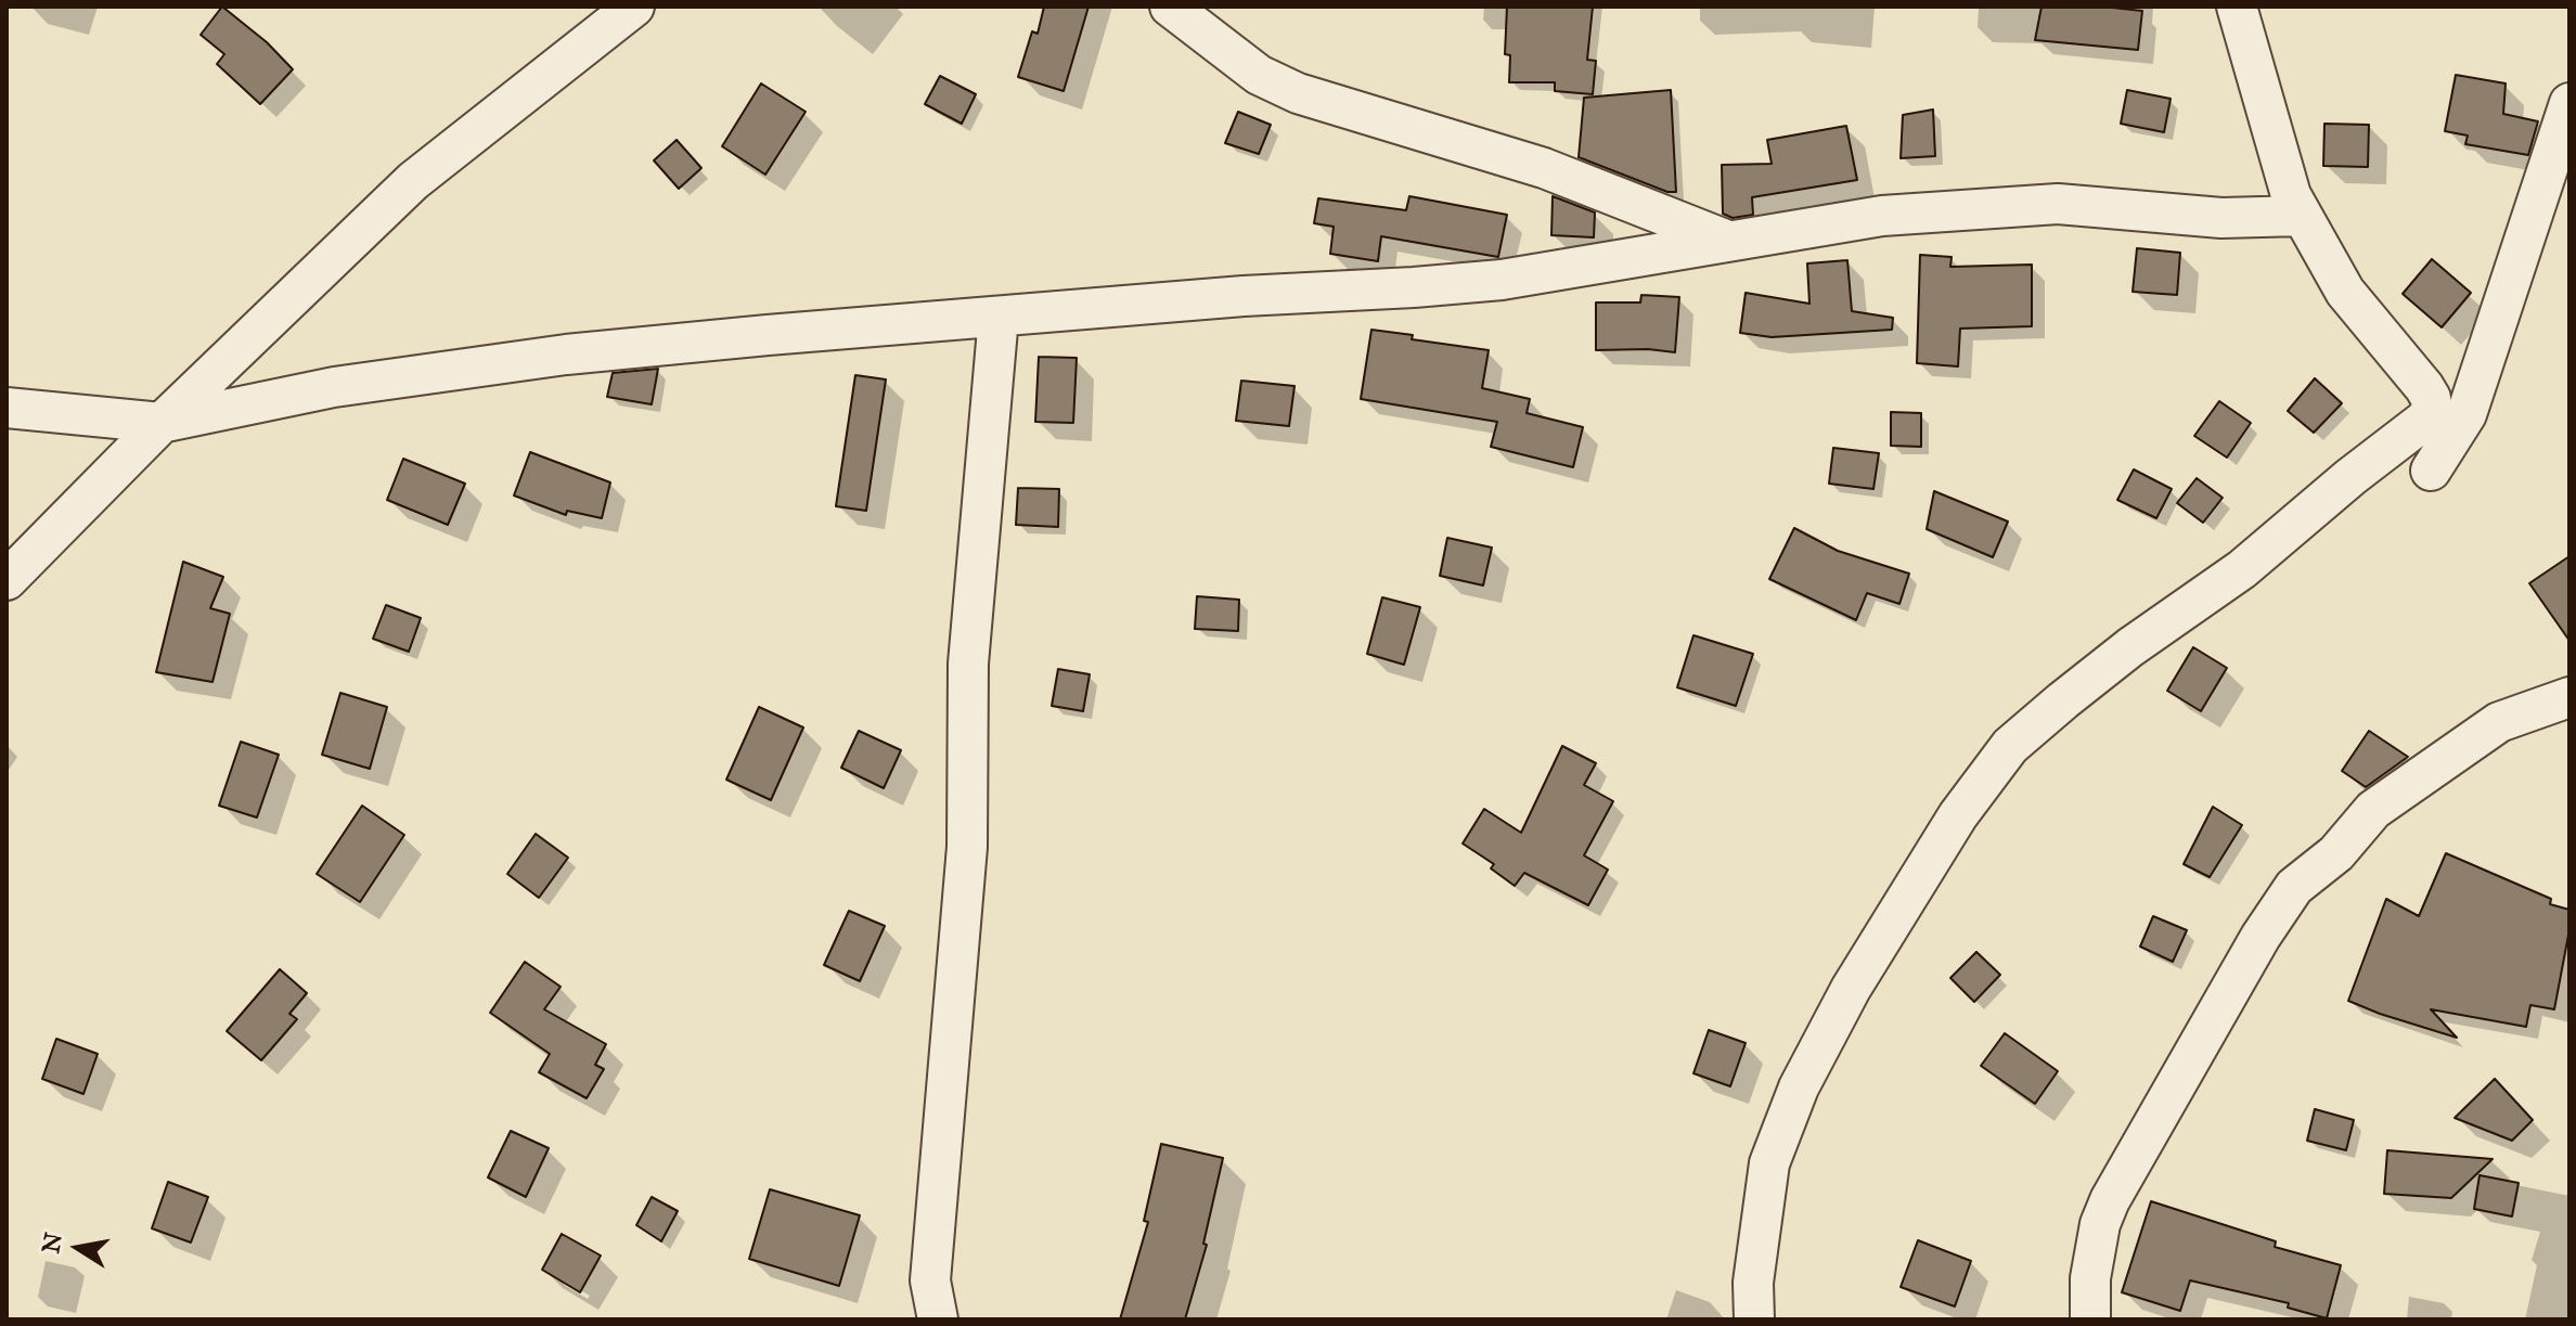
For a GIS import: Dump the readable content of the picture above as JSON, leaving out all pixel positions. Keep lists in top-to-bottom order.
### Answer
{
  "north": "left"
}
